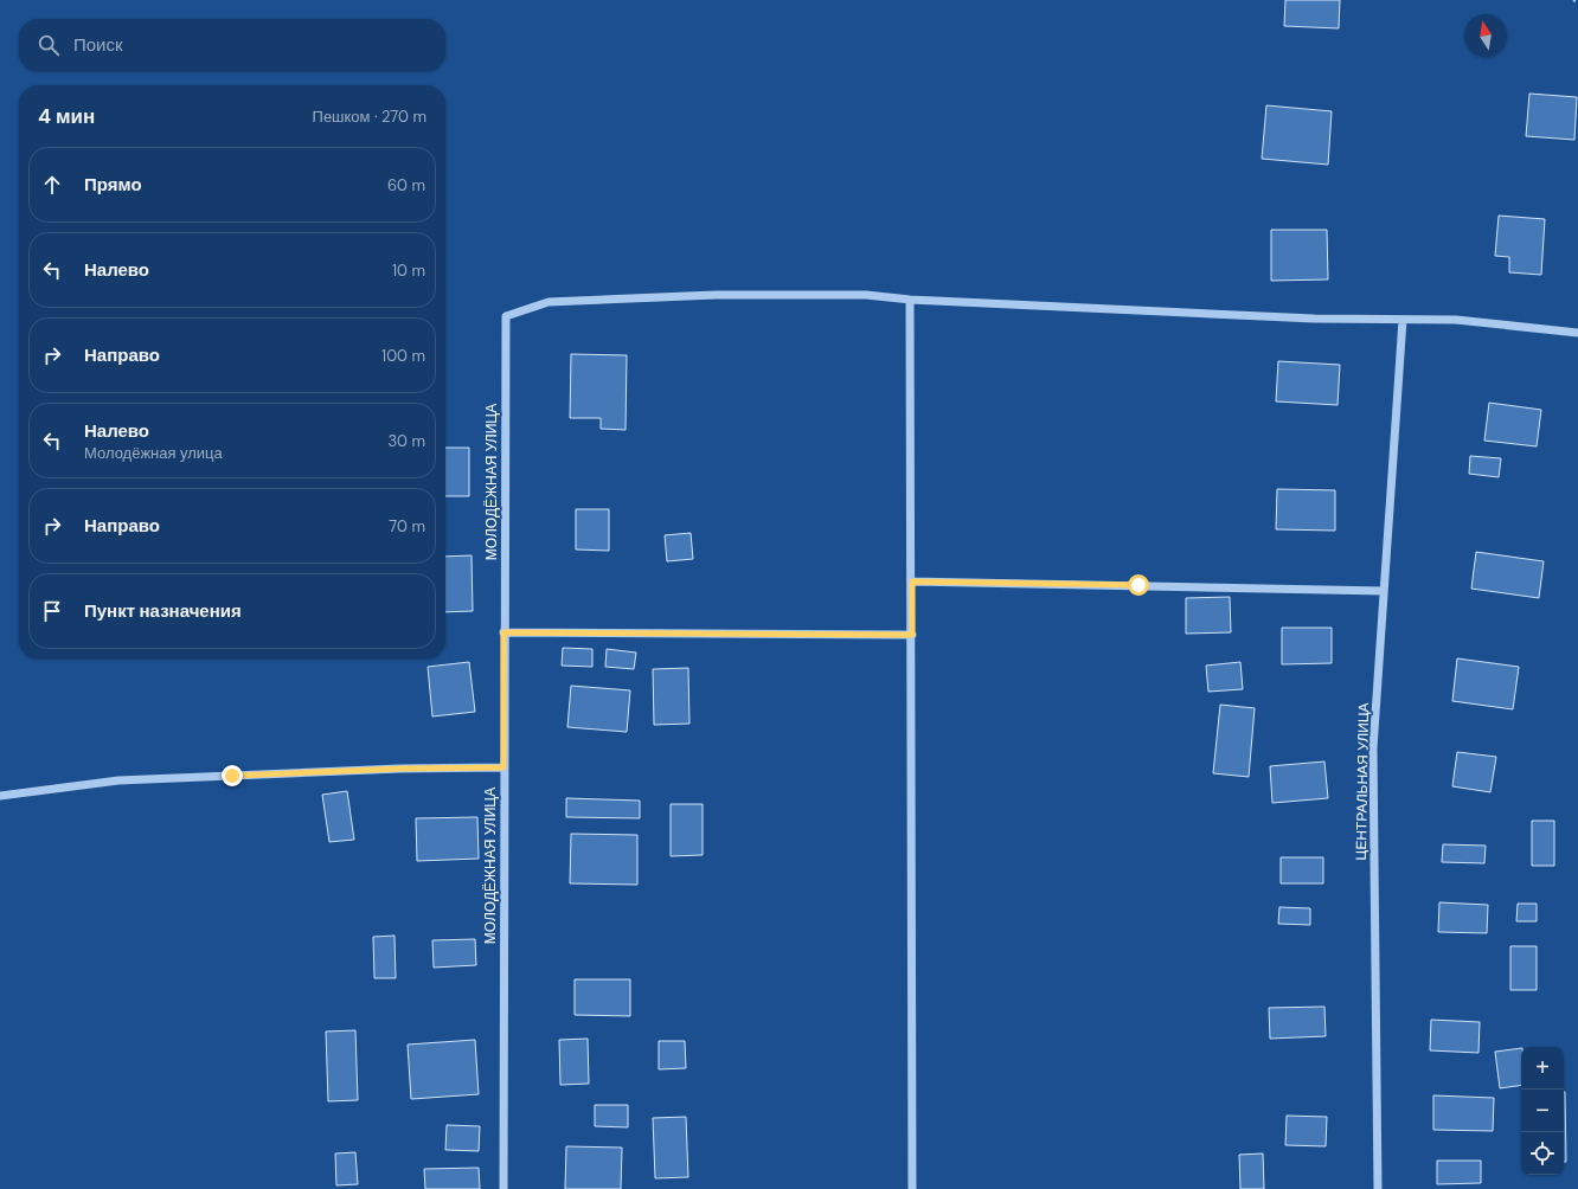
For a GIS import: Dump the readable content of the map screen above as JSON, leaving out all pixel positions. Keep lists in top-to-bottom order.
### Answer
{
  "streets": {
    "street": ["МОЛОДЁЖНАЯ УЛИЦА", "ЦЕНТРАЛЬНАЯ УЛИЦА"]
  },
  "north": "top",
  "page": {
    "search": "Поиск",
    "heading": ["4 мин", "Пешком · 270 m"],
    "list": [
      ["Прямо", "60 m"],
      ["Налево", "10 m"],
      ["Направо", "100 m"],
      ["Налево", "Молодёжная улица", "30 m"],
      ["Направо", "70 m"],
      "Пункт назначения"
    ],
    "map_buttons": ["+", "−"]
  }
}
